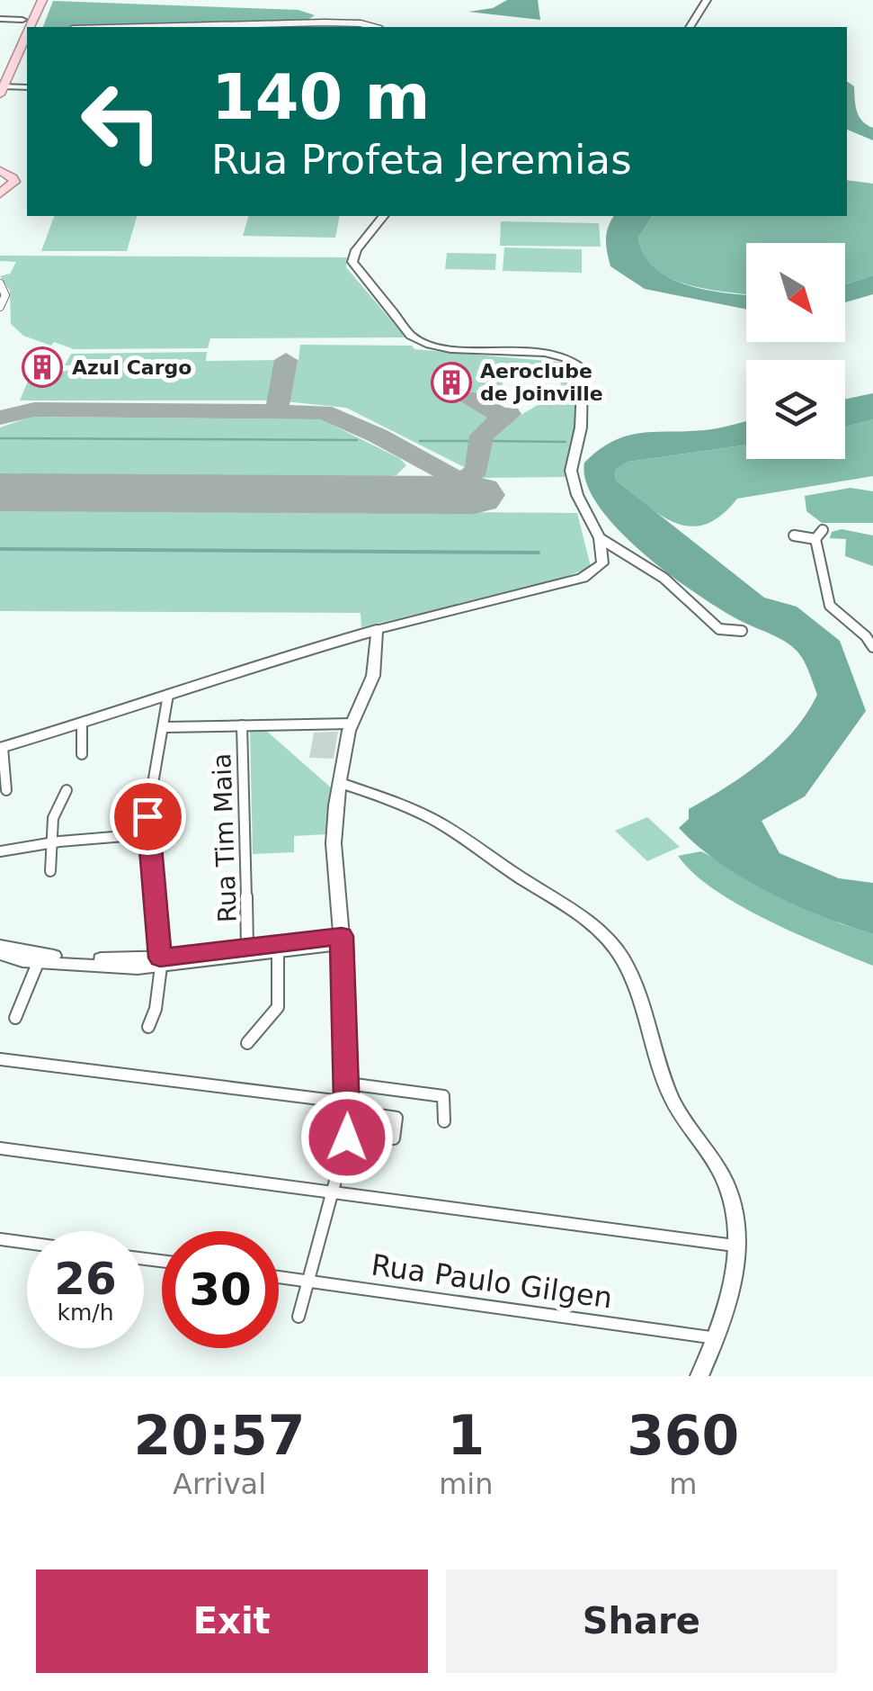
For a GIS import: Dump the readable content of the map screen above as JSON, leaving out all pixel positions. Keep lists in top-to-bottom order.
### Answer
{
  "streets": {
    "street": ["Rua Tim Maia", "Rua Paulo Gilgen"]
  },
  "places": {
    "building": ["Azul Cargo", "Aeroclube de Joinville"]
  },
  "north": "bottom right",
  "page": {
    "turn": ["140 m", "Rua Profeta Jeremias"],
    "speed": "26 km/h",
    "limit": "30",
    "eta": [
      "20:57",
      "Arrival",
      "1",
      "min",
      "360",
      "m"
    ],
    "buttons": ["Exit", "Share"]
  }
}
